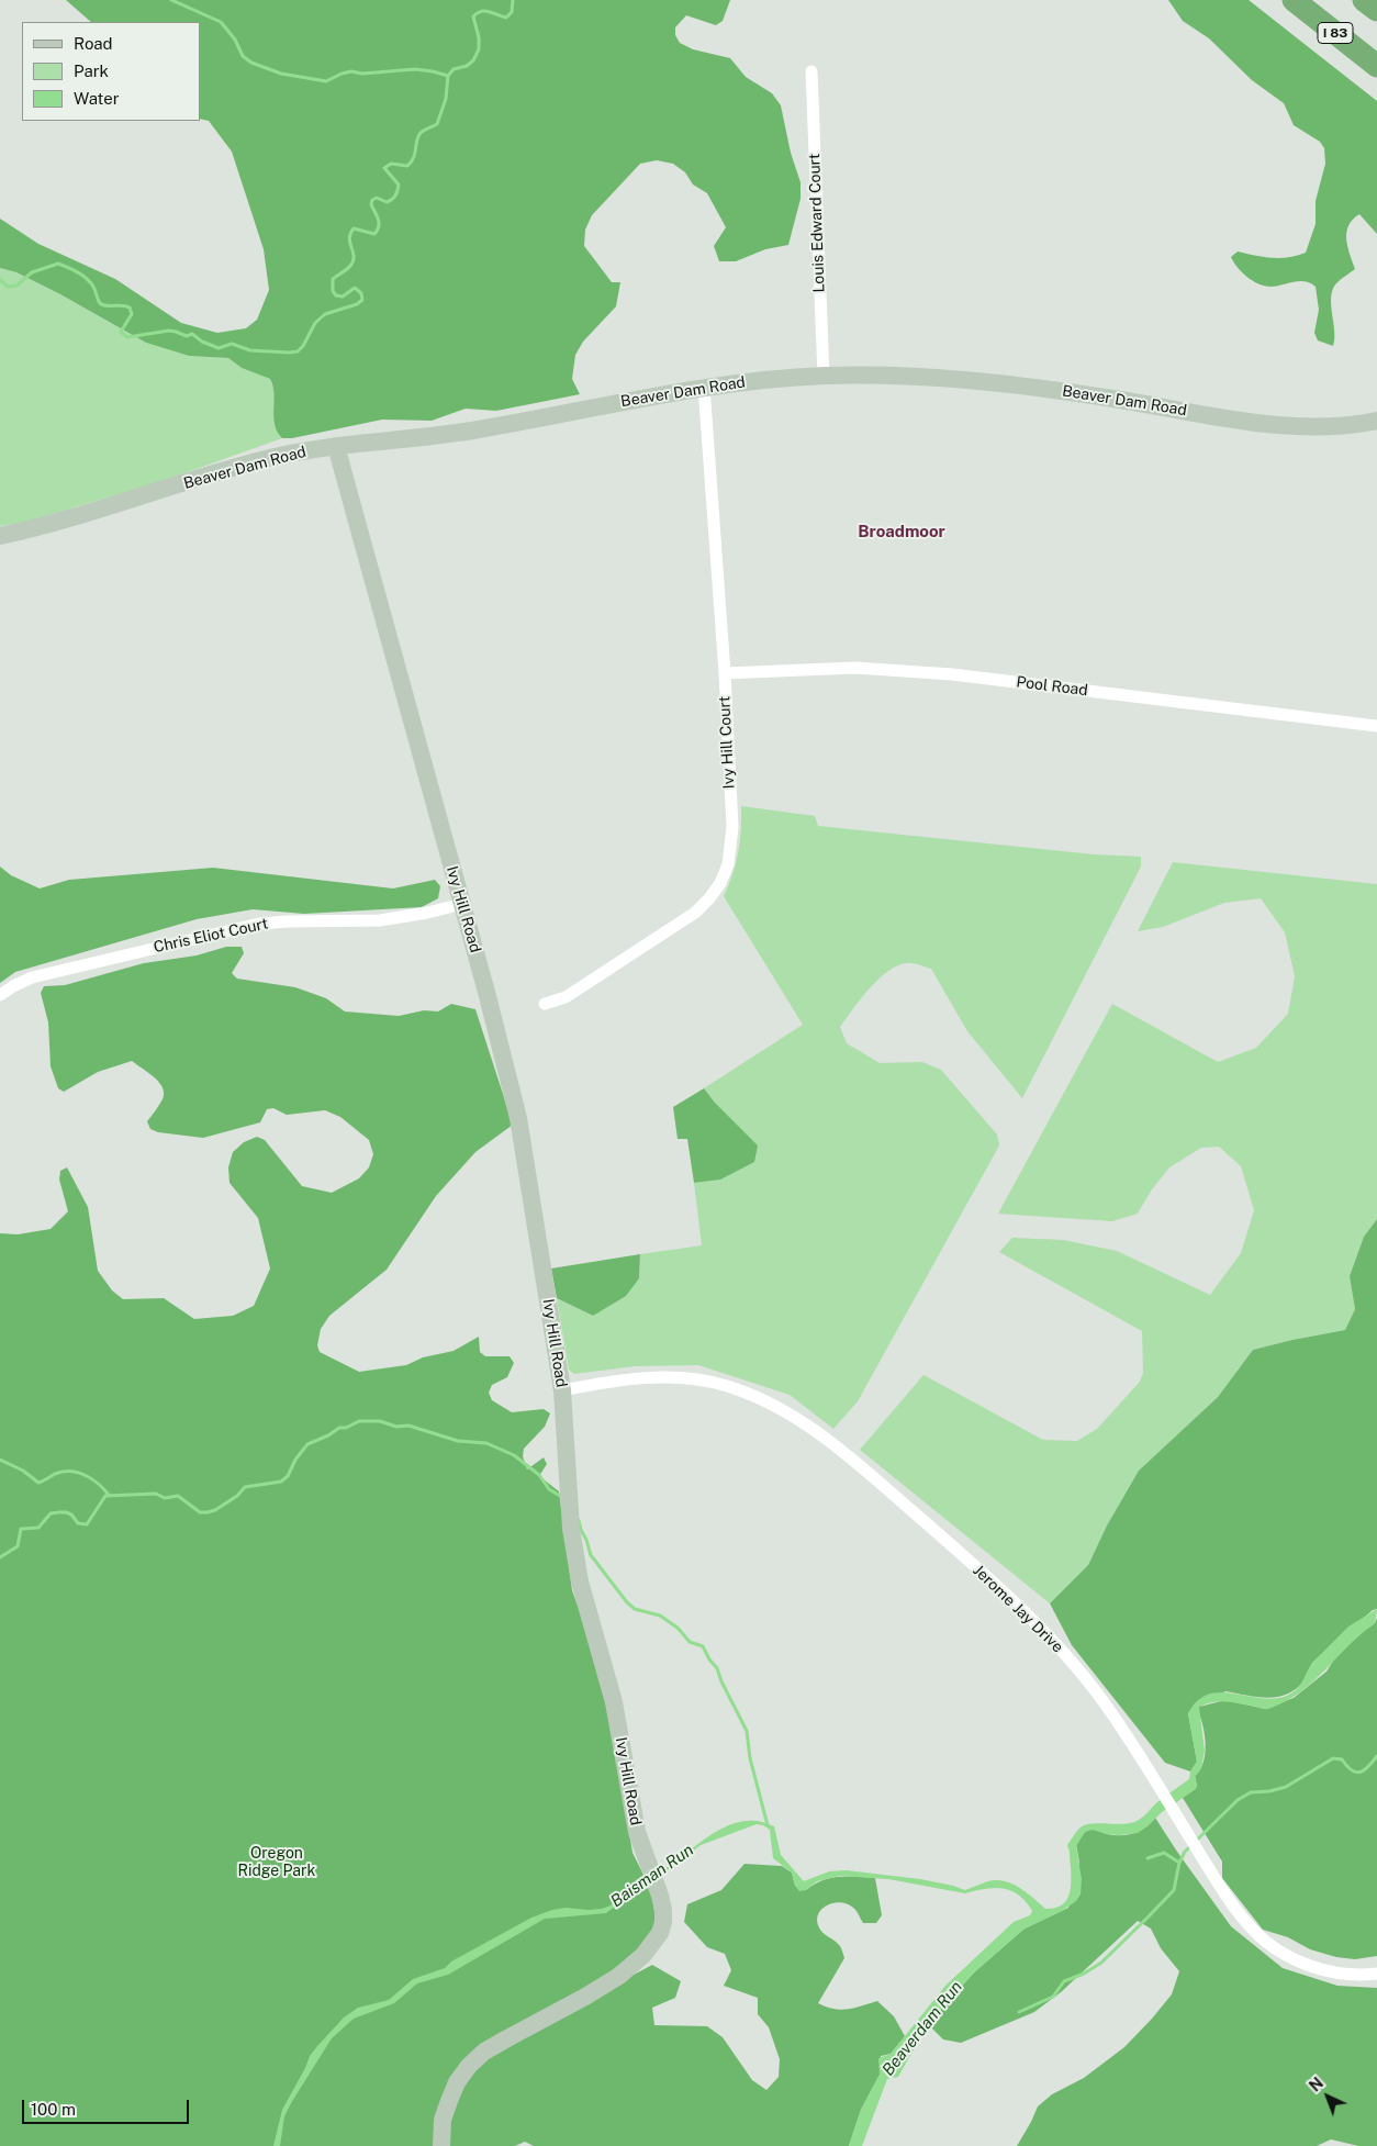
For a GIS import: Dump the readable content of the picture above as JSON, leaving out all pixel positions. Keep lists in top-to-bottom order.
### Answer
{
  "streets": {
    "highway": ["I 83"],
    "street": [
      "Louis Edward Court",
      "Beaver Dam Road",
      "Pool Road",
      "Ivy Hill Court",
      "Ivy Hill Road",
      "Chris Eliot Court",
      "Jerome Jay Drive"
    ]
  },
  "crossings": [
    ["Louis Edward Court", "Beaver Dam Road"],
    ["Beaver Dam Road", "Ivy Hill Court"],
    ["Beaver Dam Road", "Ivy Hill Road"],
    ["Pool Road", "Ivy Hill Court"],
    ["Ivy Hill Road", "Chris Eliot Court"],
    ["Ivy Hill Road", "Jerome Jay Drive"]
  ],
  "districts": ["Broadmoor"],
  "water": ["Baisman Run", "Beaverdam Run"],
  "parks": ["Oregon Ridge Park"],
  "legend": ["Road", "Park", "Water"],
  "scale_bar": "100 m",
  "north": "top left"
}
